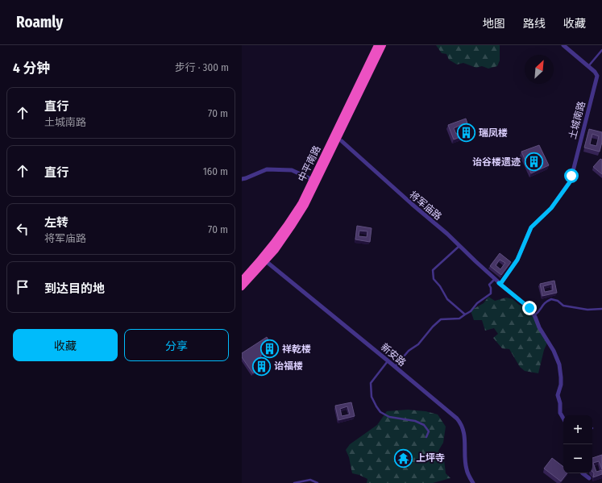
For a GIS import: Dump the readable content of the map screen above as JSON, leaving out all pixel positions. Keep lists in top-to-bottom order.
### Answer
{
  "streets": {
    "highway": ["中平南路"],
    "street": ["土城南路", "将军庙路", "新安路"]
  },
  "crossings": [
    ["土城南路", "将军庙路"]
  ],
  "places": {
    "building": [
      "瑞凤楼",
      "诒谷楼遗迹",
      "祥乾楼",
      "诒福楼"
    ],
    "temple": ["上坪寺"]
  },
  "north": "top right",
  "page": {
    "header": "Roamly",
    "nav": ["地图", "路线", "收藏"],
    "heading": ["4 分钟", "步行 · 300 m"],
    "list": [
      ["直行", "土城南路", "70 m"],
      ["直行", "160 m"],
      ["左转", "将军庙路", "70 m"],
      "到达目的地"
    ],
    "buttons": ["收藏", "分享"],
    "map_buttons": ["+", "−"]
  }
}
